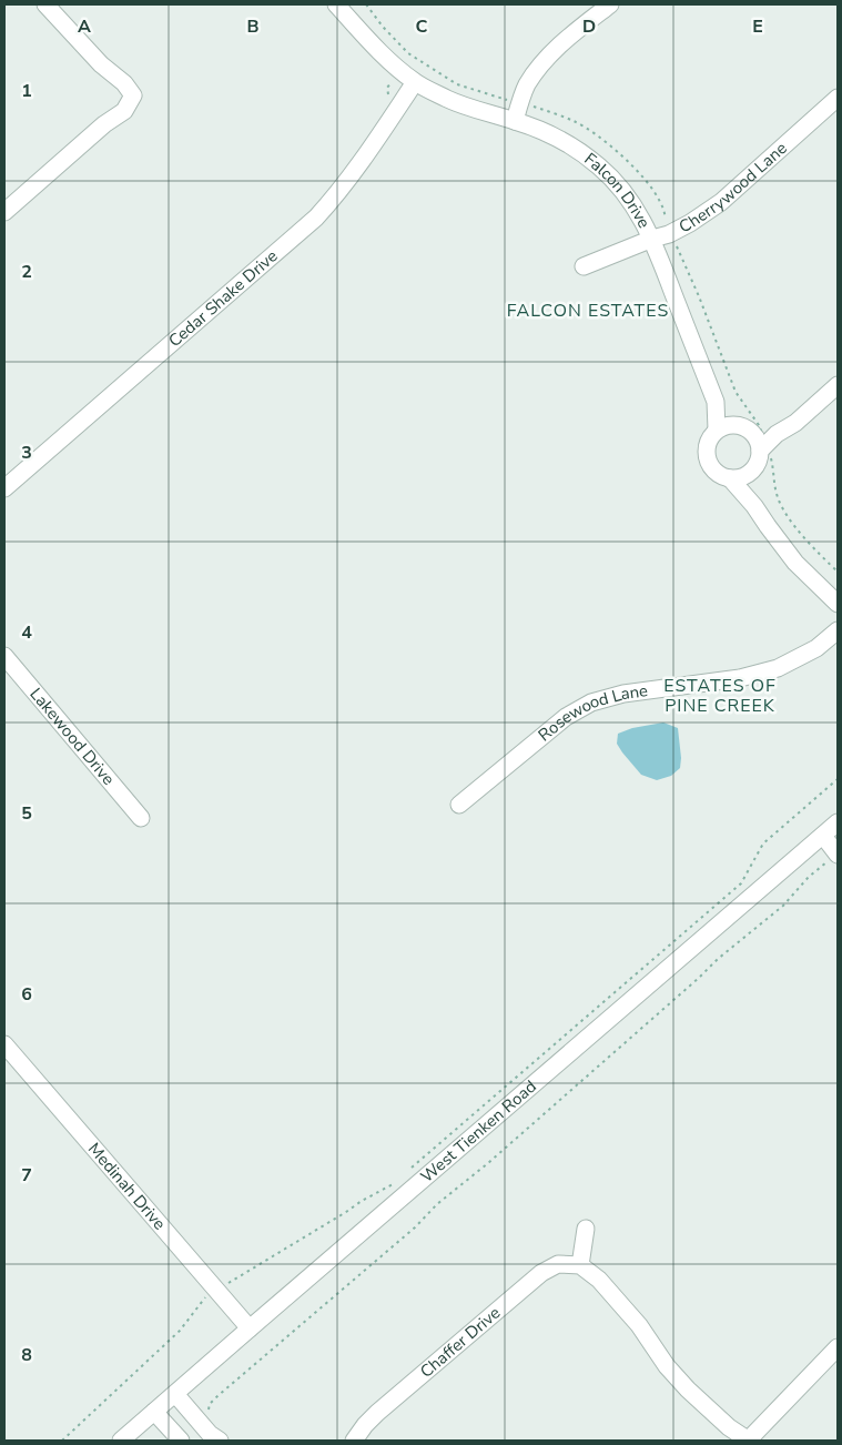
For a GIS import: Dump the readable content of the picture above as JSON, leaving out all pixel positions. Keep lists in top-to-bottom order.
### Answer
{
  "streets": {
    "street": [
      "Cherrywood Lane",
      "Falcon Drive",
      "Cedar Shake Drive",
      "Rosewood Lane",
      "Lakewood Drive",
      "West Tienken Road",
      "Medinah Drive",
      "Chaffer Drive"
    ]
  },
  "crossings": [
    ["Cherrywood Lane", "Falcon Drive"],
    ["Falcon Drive", "Cedar Shake Drive"],
    ["West Tienken Road", "Medinah Drive"]
  ],
  "districts": ["FALCON ESTATES", "ESTATES OF PINE CREEK"],
  "grid": {
    "columns": [
      "A",
      "B",
      "C",
      "D",
      "E"
    ],
    "rows": [
      "1",
      "2",
      "3",
      "4",
      "5",
      "6",
      "7",
      "8"
    ]
  }
}
